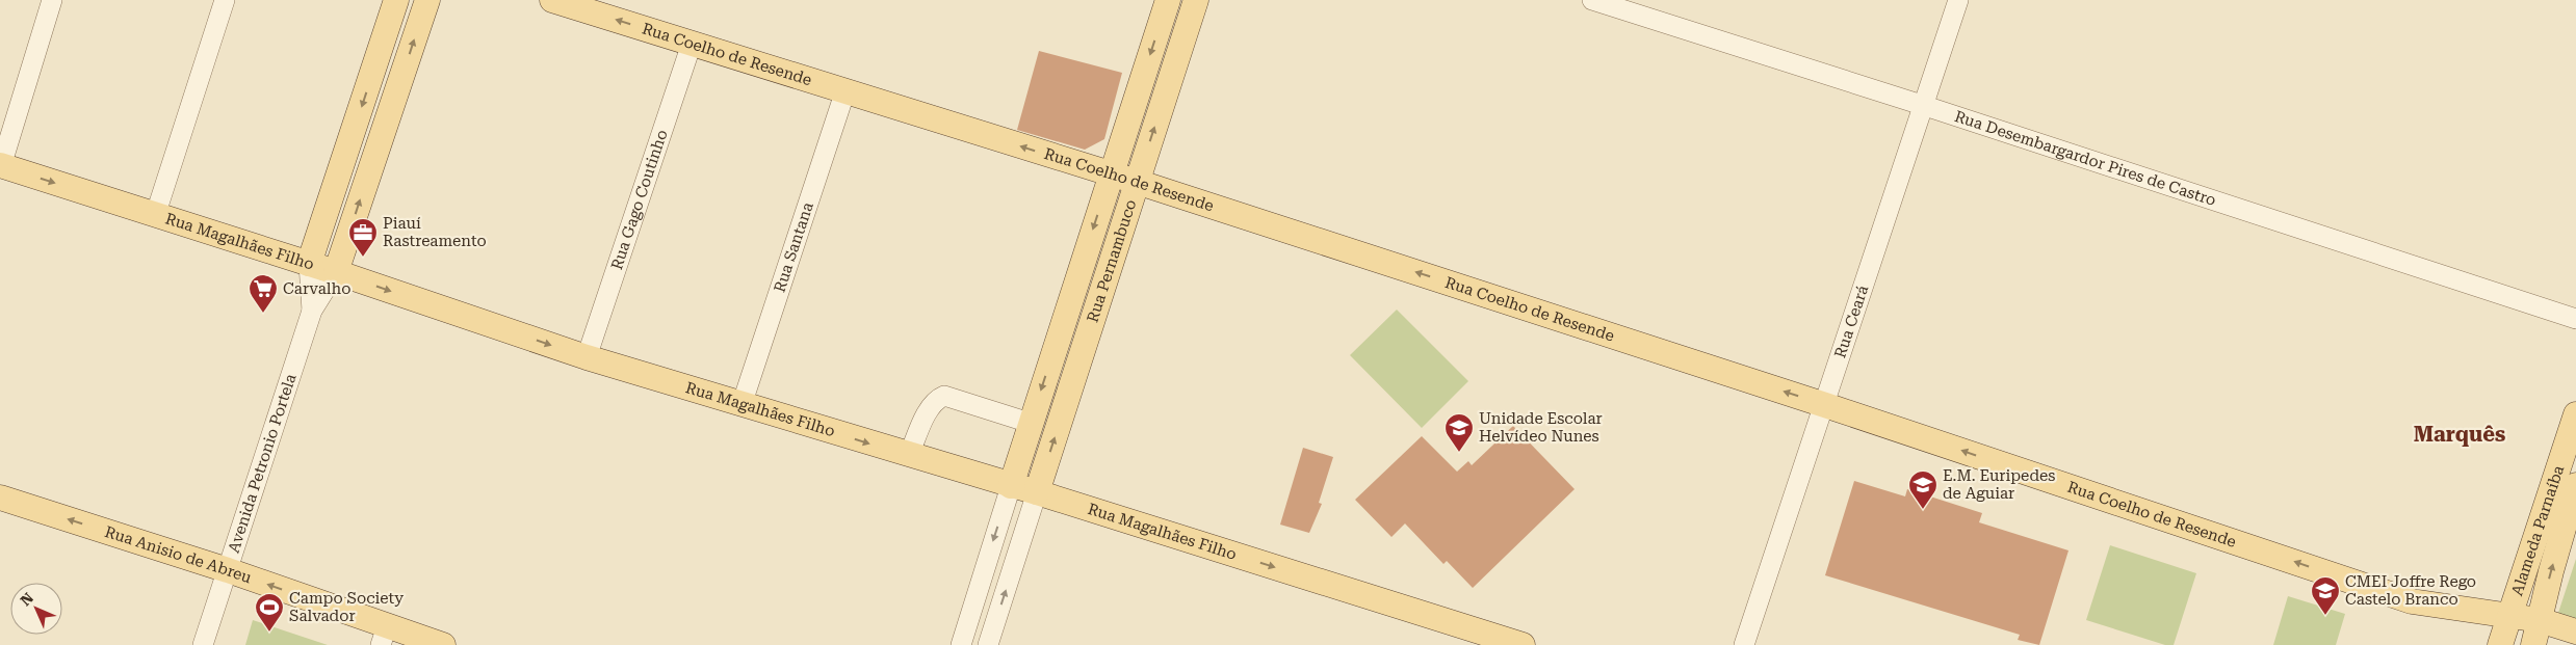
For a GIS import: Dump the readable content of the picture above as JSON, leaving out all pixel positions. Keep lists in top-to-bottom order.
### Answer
{
  "streets": {
    "main road": [
      "Rua Coelho de Resende",
      "Rua Magalhães Filho",
      "Rua Pernambuco",
      "Avenida Petronio Portela",
      "Alameda Parnaíba",
      "Rua Anisio de Abreu"
    ],
    "street": [
      "Rua Desembargardor Pires de Castro",
      "Rua Gago Coutinho",
      "Rua Santana",
      "Rua Ceará"
    ]
  },
  "crossings": [
    ["Rua Coelho de Resende", "Rua Gago Coutinho"],
    ["Rua Coelho de Resende", "Rua Santana"],
    ["Rua Coelho de Resende", "Rua Pernambuco"],
    ["Rua Coelho de Resende", "Rua Ceará"],
    ["Rua Coelho de Resende", "Alameda Parnaíba"],
    ["Rua Desembargardor Pires de Castro", "Rua Ceará"],
    ["Rua Gago Coutinho", "Rua Magalhães Filho"],
    ["Rua Magalhães Filho", "Rua Santana"],
    ["Rua Magalhães Filho", "Rua Pernambuco"],
    ["Rua Magalhães Filho", "Avenida Petronio Portela"],
    ["Avenida Petronio Portela", "Rua Anisio de Abreu"]
  ],
  "one_way": ["Rua Coelho de Resende", "Rua Magalhães Filho", "Rua Anisio de Abreu"],
  "districts": ["Marquês"],
  "places": {
    "office": ["Piauí Rastreamento"],
    "supermarket": ["Carvalho"],
    "school or university": ["Unidade Escolar Helvídeo Nunes", "E.M. Euripedes de Aguiar", "CMEI Joffre Rego Castelo Branco"],
    "sports": ["Campo Society Salvador"]
  },
  "north": "top left"
}
